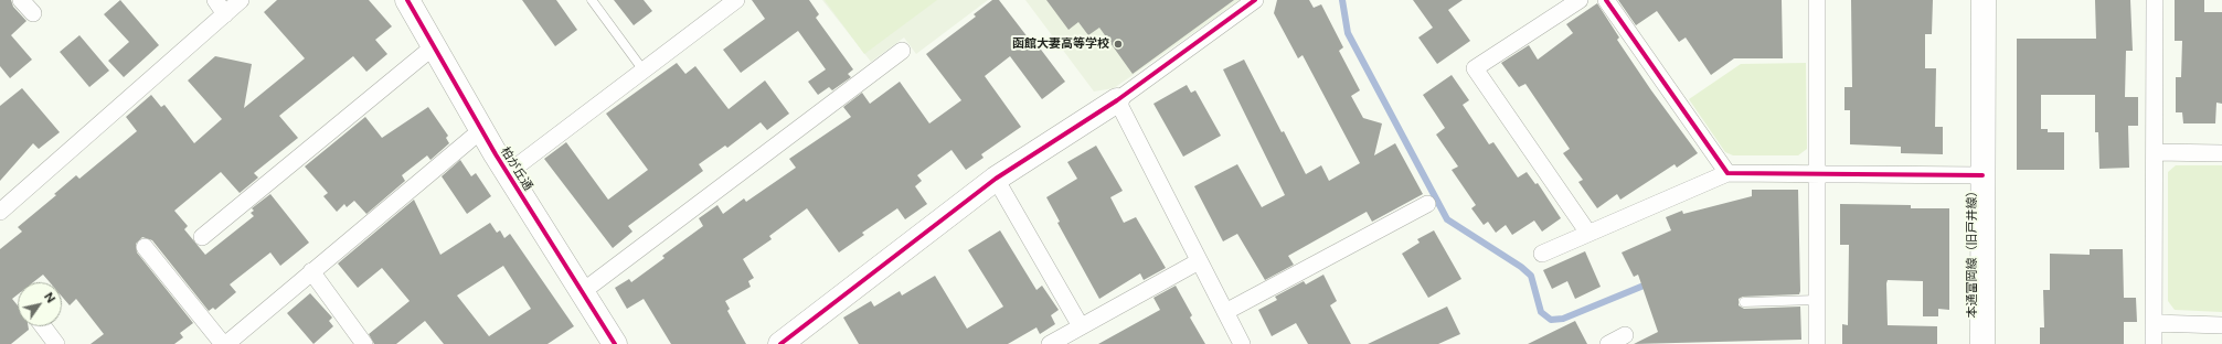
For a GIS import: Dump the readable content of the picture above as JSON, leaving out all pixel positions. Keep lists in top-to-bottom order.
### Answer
{
  "streets": {
    "street": ["柏が丘通", "本通富岡線（旧戸井線）"]
  },
  "places": ["函館大妻高等学校"],
  "north": "top right"
}
